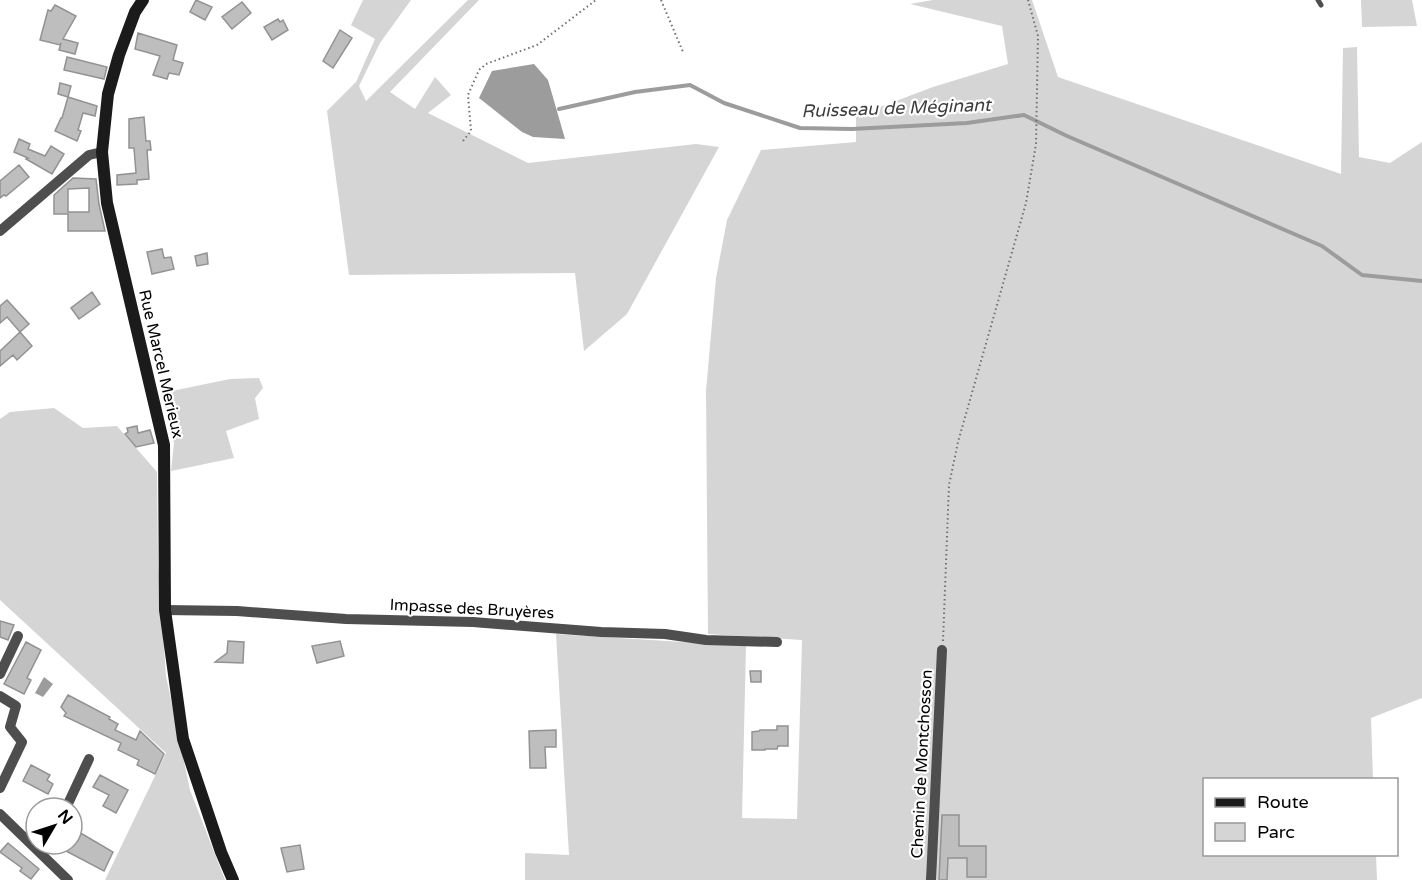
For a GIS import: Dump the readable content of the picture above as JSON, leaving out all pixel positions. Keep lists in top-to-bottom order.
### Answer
{
  "streets": {
    "main road": ["Rue Marcel Merieux"],
    "street": ["Impasse des Bruyères", "Chemin de Montchosson"]
  },
  "crossings": [
    ["Rue Marcel Merieux", "Impasse des Bruyères"]
  ],
  "water": ["Ruisseau de Méginant"],
  "legend": ["Route", "Parc"],
  "north": "top right"
}
